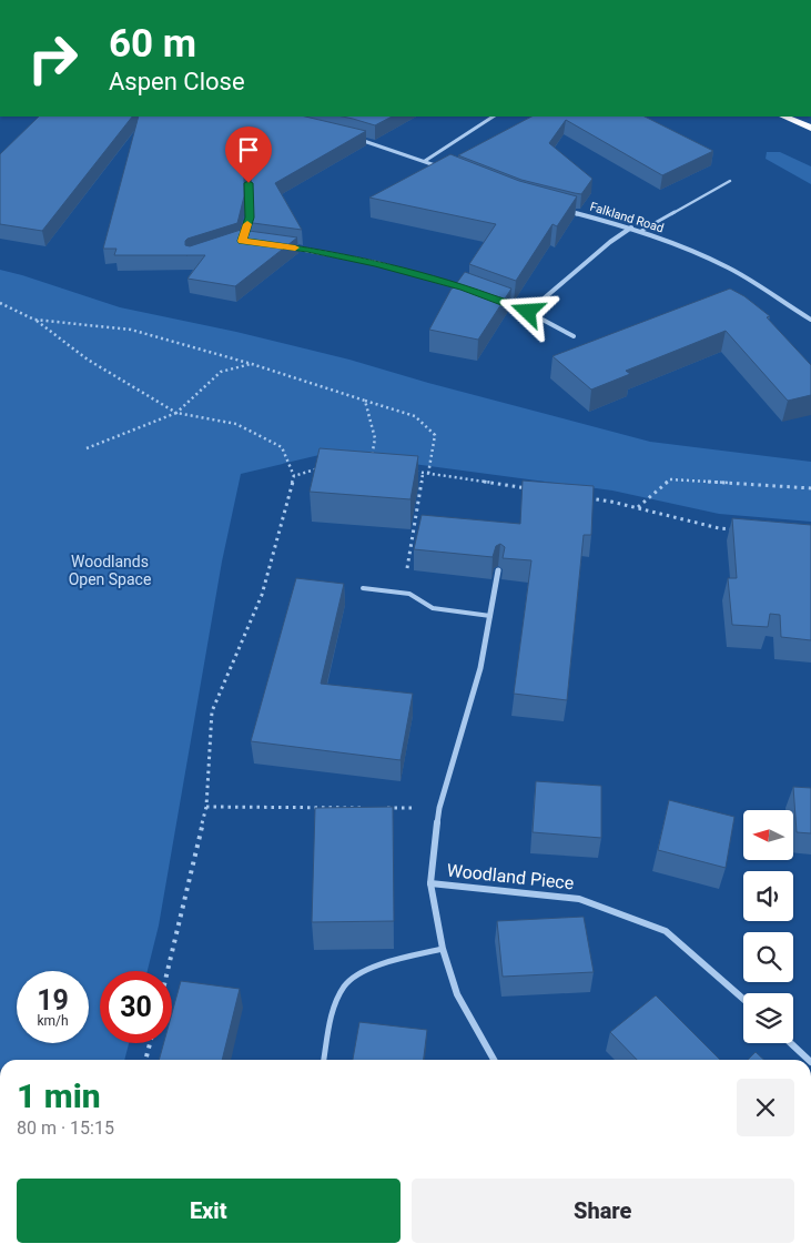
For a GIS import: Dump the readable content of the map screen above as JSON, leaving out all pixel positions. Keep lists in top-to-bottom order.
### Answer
{
  "streets": {
    "street": ["Falkland Road", "Woodland Piece"]
  },
  "parks": ["Woodlands Open Space"],
  "north": "left",
  "page": {
    "turn": ["60 m", "Aspen Close"],
    "speed": "19 km/h",
    "limit": "30",
    "heading": ["1 min", "80 m · 15:15"],
    "buttons": ["Exit", "Share"]
  }
}
